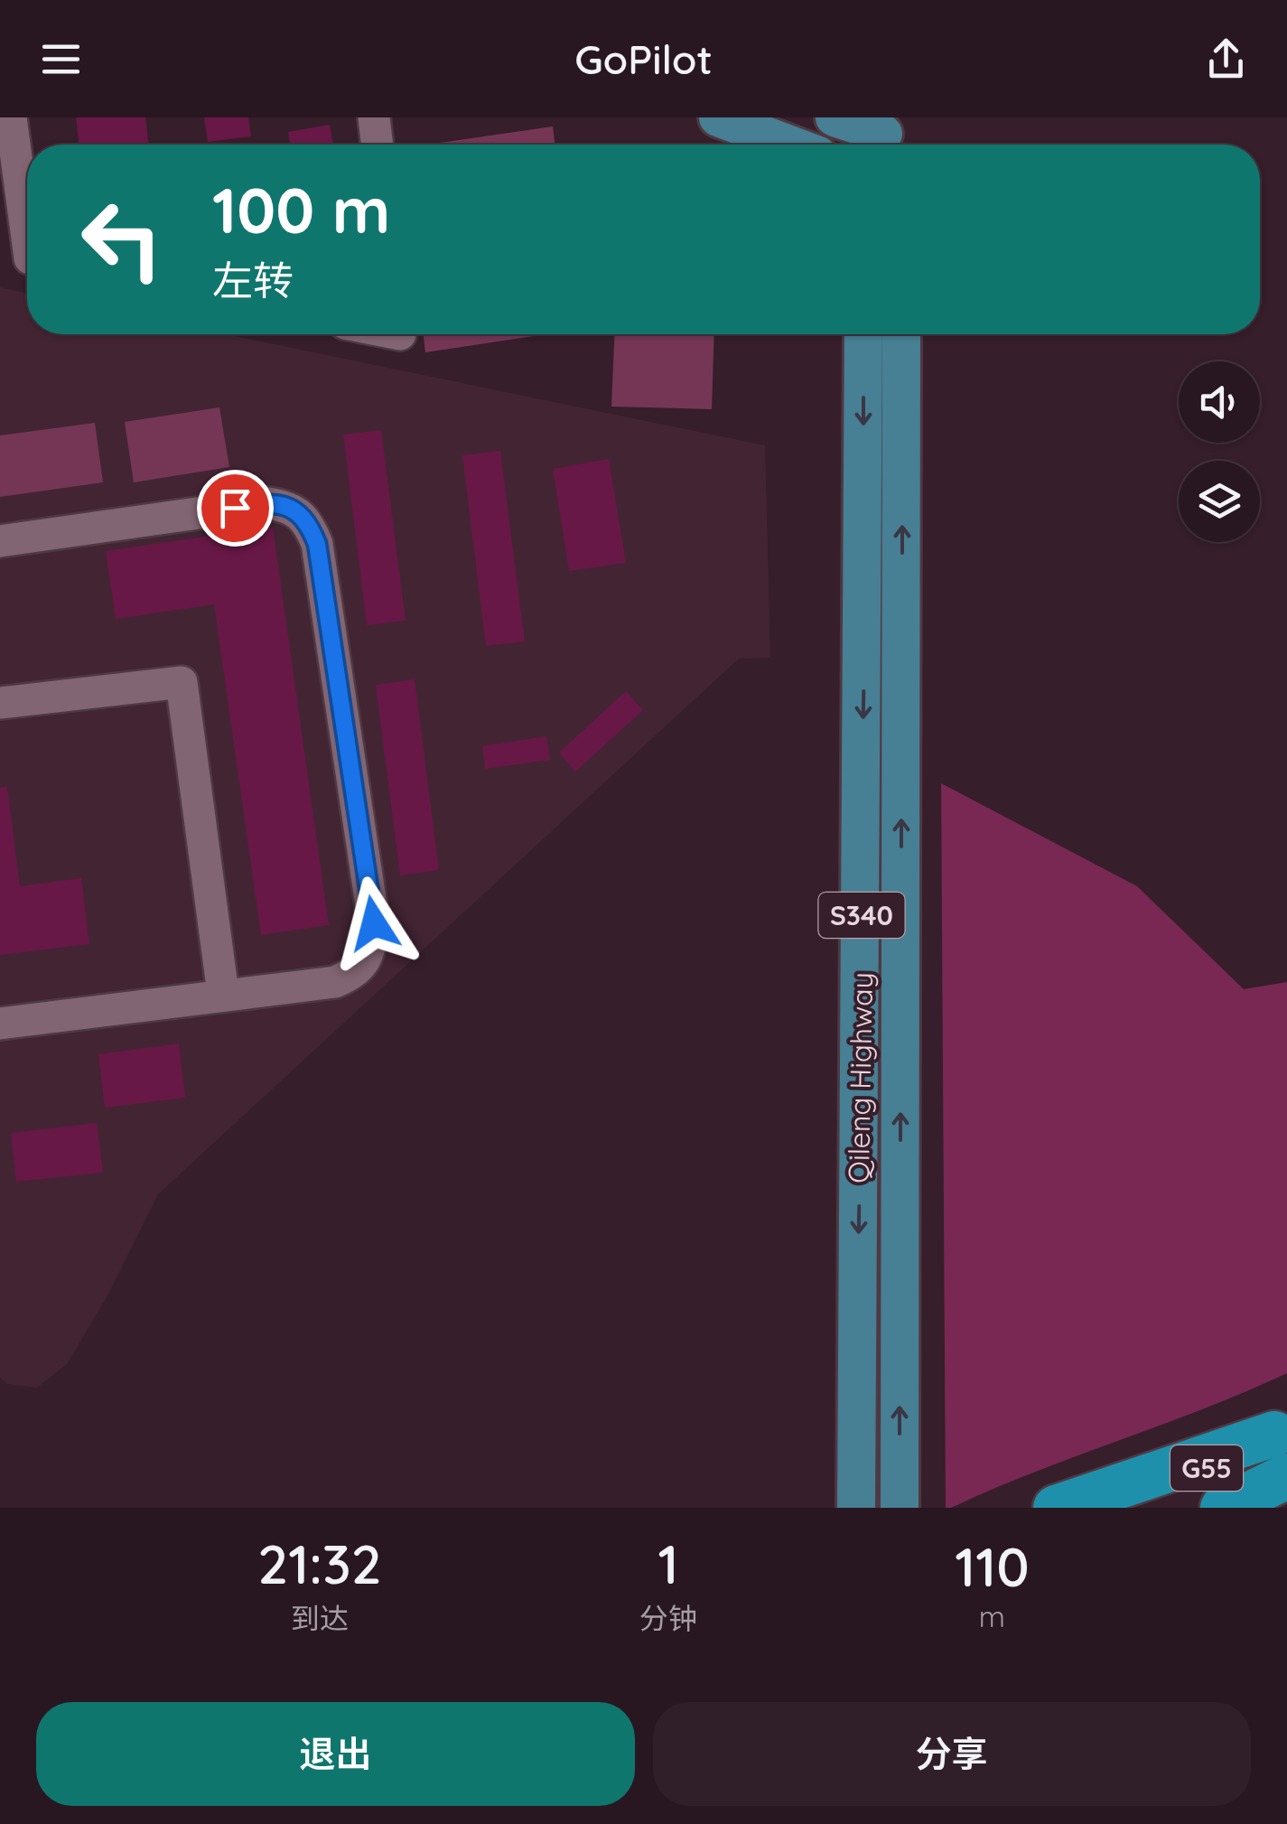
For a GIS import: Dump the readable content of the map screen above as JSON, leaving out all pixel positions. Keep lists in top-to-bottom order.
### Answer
{
  "streets": {
    "highway": ["G55"],
    "main road": ["S340", "Qileng Highway"]
  },
  "page": {
    "header": "GoPilot",
    "turn": ["100 m", "左转"],
    "eta": [
      "21:32",
      "到达",
      "1",
      "分钟",
      "110",
      "m"
    ],
    "buttons": ["退出", "分享"]
  }
}
